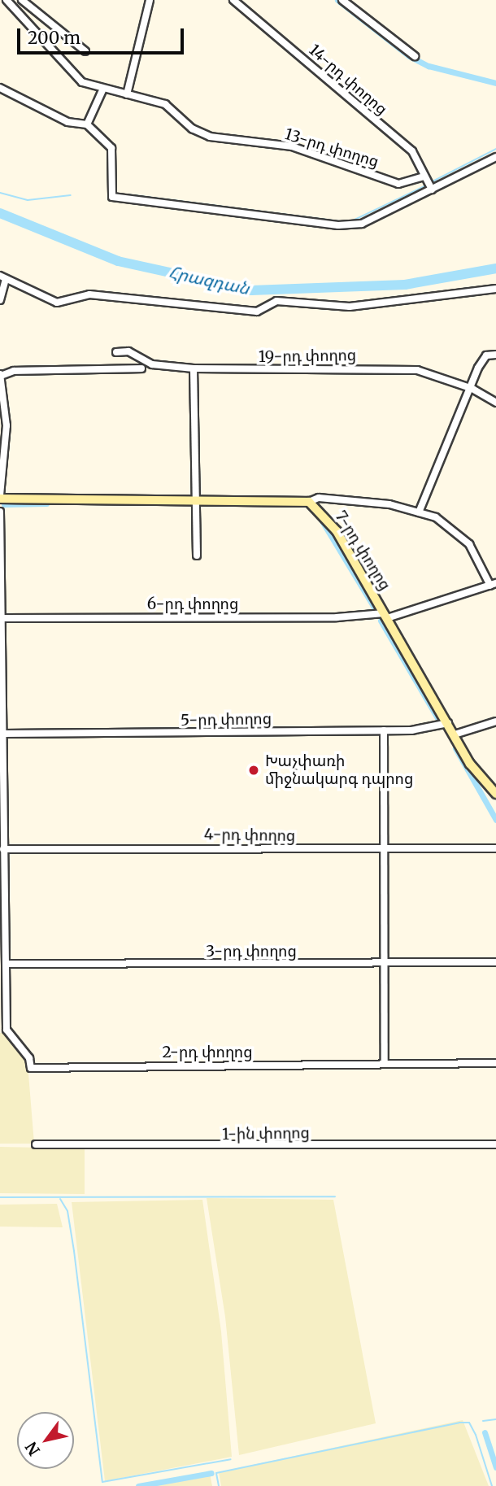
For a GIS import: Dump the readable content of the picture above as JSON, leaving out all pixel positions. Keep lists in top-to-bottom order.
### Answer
{
  "streets": {
    "main road": ["7-րդ փողոց"],
    "street": [
      "14-րդ փողոց",
      "13-րդ փողոց",
      "19-րդ փողոց",
      "6-րդ փողոց",
      "5-րդ փողոց",
      "4-րդ փողոց",
      "3-րդ փողոց",
      "2-րդ փողոց",
      "1-ին փողոց"
    ]
  },
  "crossings": [
    ["14-րդ փողոց", "13-րդ փողոց"],
    ["7-րդ փողոց", "6-րդ փողոց"],
    ["7-րդ փողոց", "5-րդ փողոց"],
    ["3-րդ փողոց", "2-րդ փողոց"]
  ],
  "water": ["Հրազդան"],
  "places": ["Խաչփառի միջնակարգ դպրոց"],
  "scale_bar": "200 m",
  "north": "bottom left"
}
